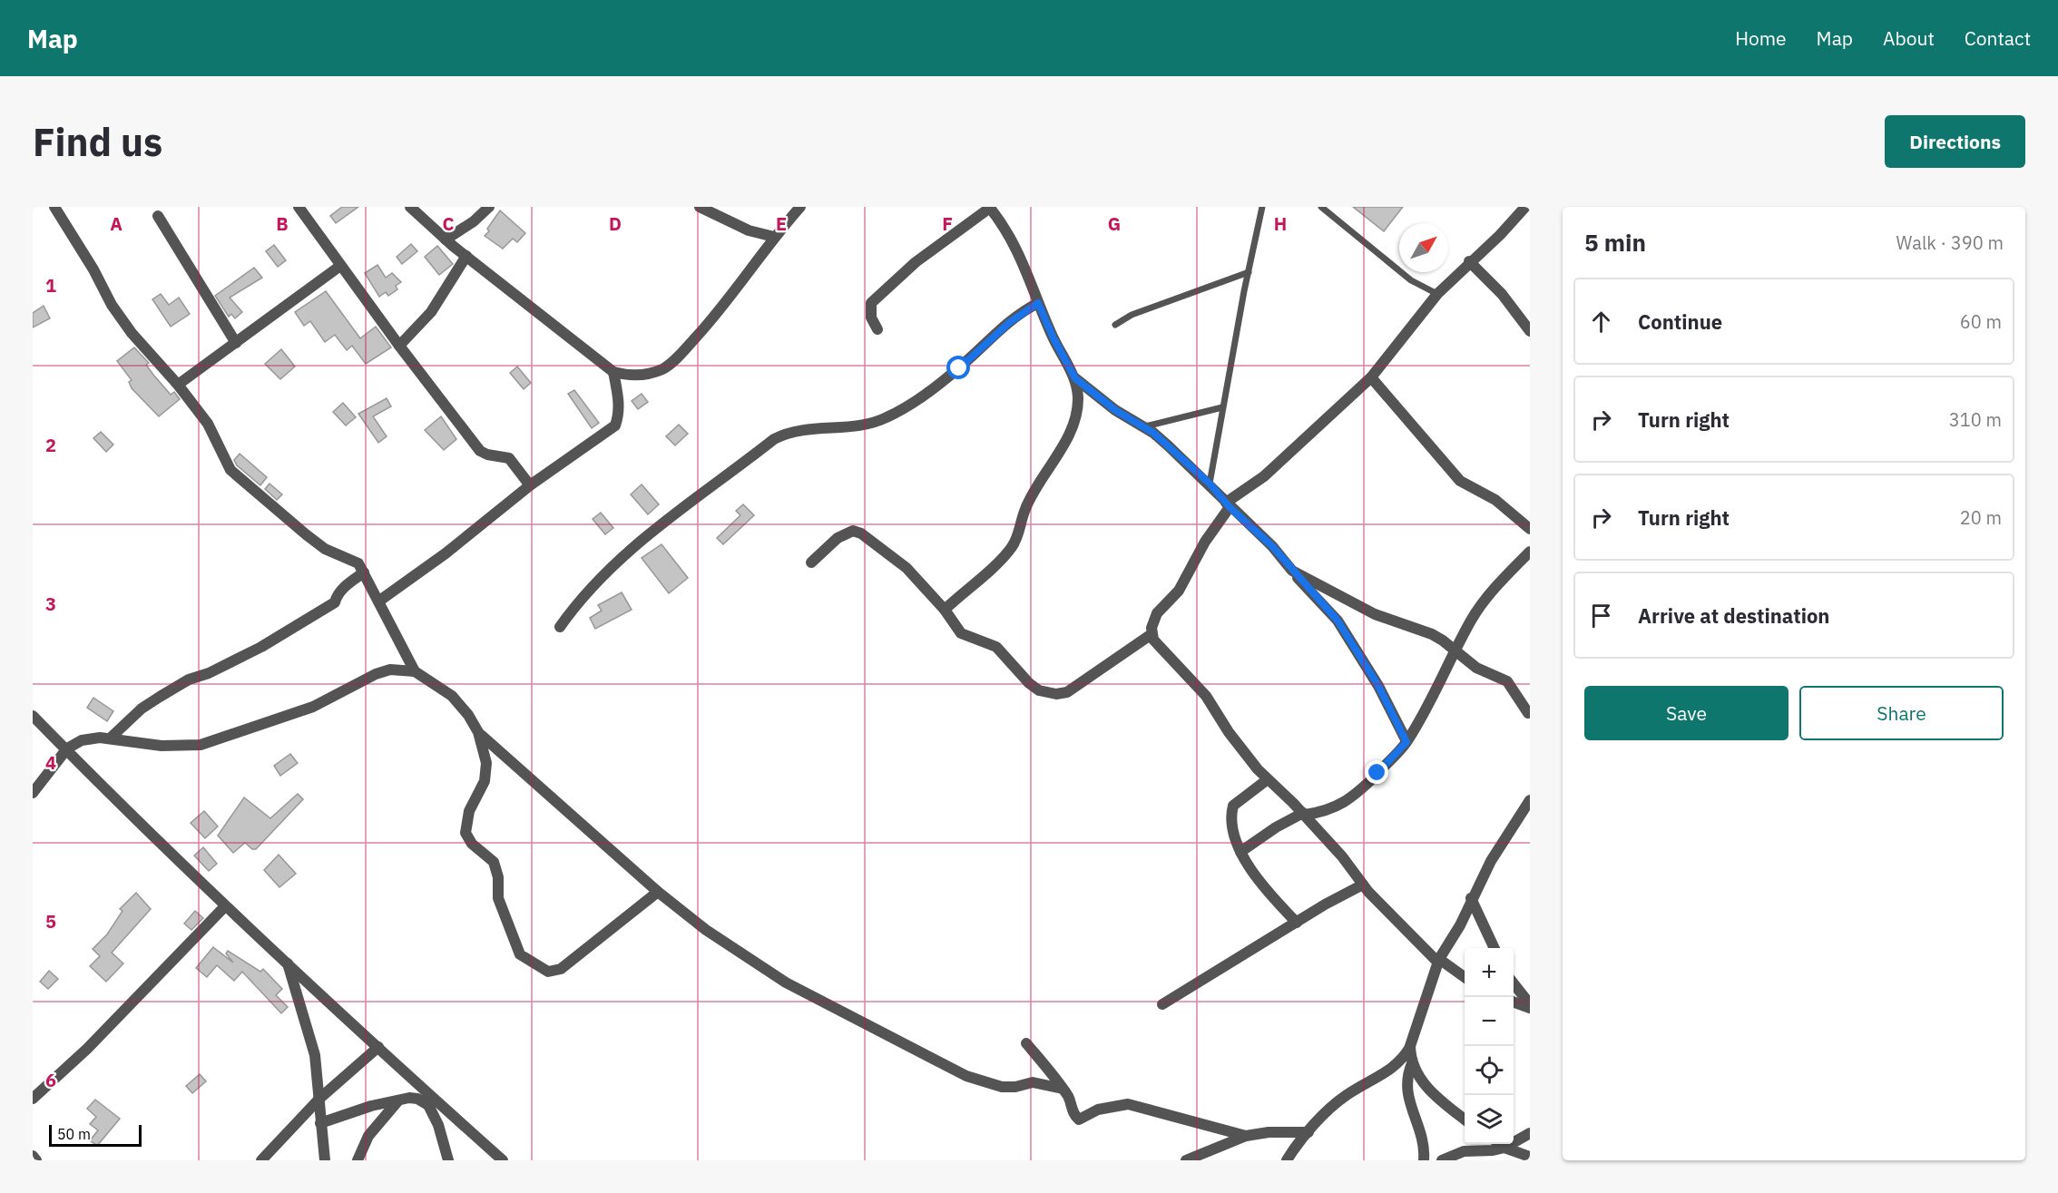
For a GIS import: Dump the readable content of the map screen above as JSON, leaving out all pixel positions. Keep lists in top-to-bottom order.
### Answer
{
  "scale_bar": "50 m",
  "north": "top right",
  "page": {
    "header": "Map",
    "nav": [
      "Home",
      "Map",
      "About",
      "Contact"
    ],
    "buttons": [
      "Directions",
      ["Save", "Share"]
    ],
    "title": "Find us",
    "heading": ["5 min", "Walk · 390 m"],
    "list": [
      ["Continue", "60 m"],
      ["Turn right", "310 m"],
      ["Turn right", "20 m"],
      "Arrive at destination"
    ],
    "map_buttons": ["+", "−"],
    "scale": "50 m"
  },
  "grid": {
    "columns": [
      "A",
      "B",
      "C",
      "D",
      "E",
      "F",
      "G",
      "H"
    ],
    "rows": [
      "1",
      "2",
      "3",
      "4",
      "5",
      "6"
    ]
  }
}
